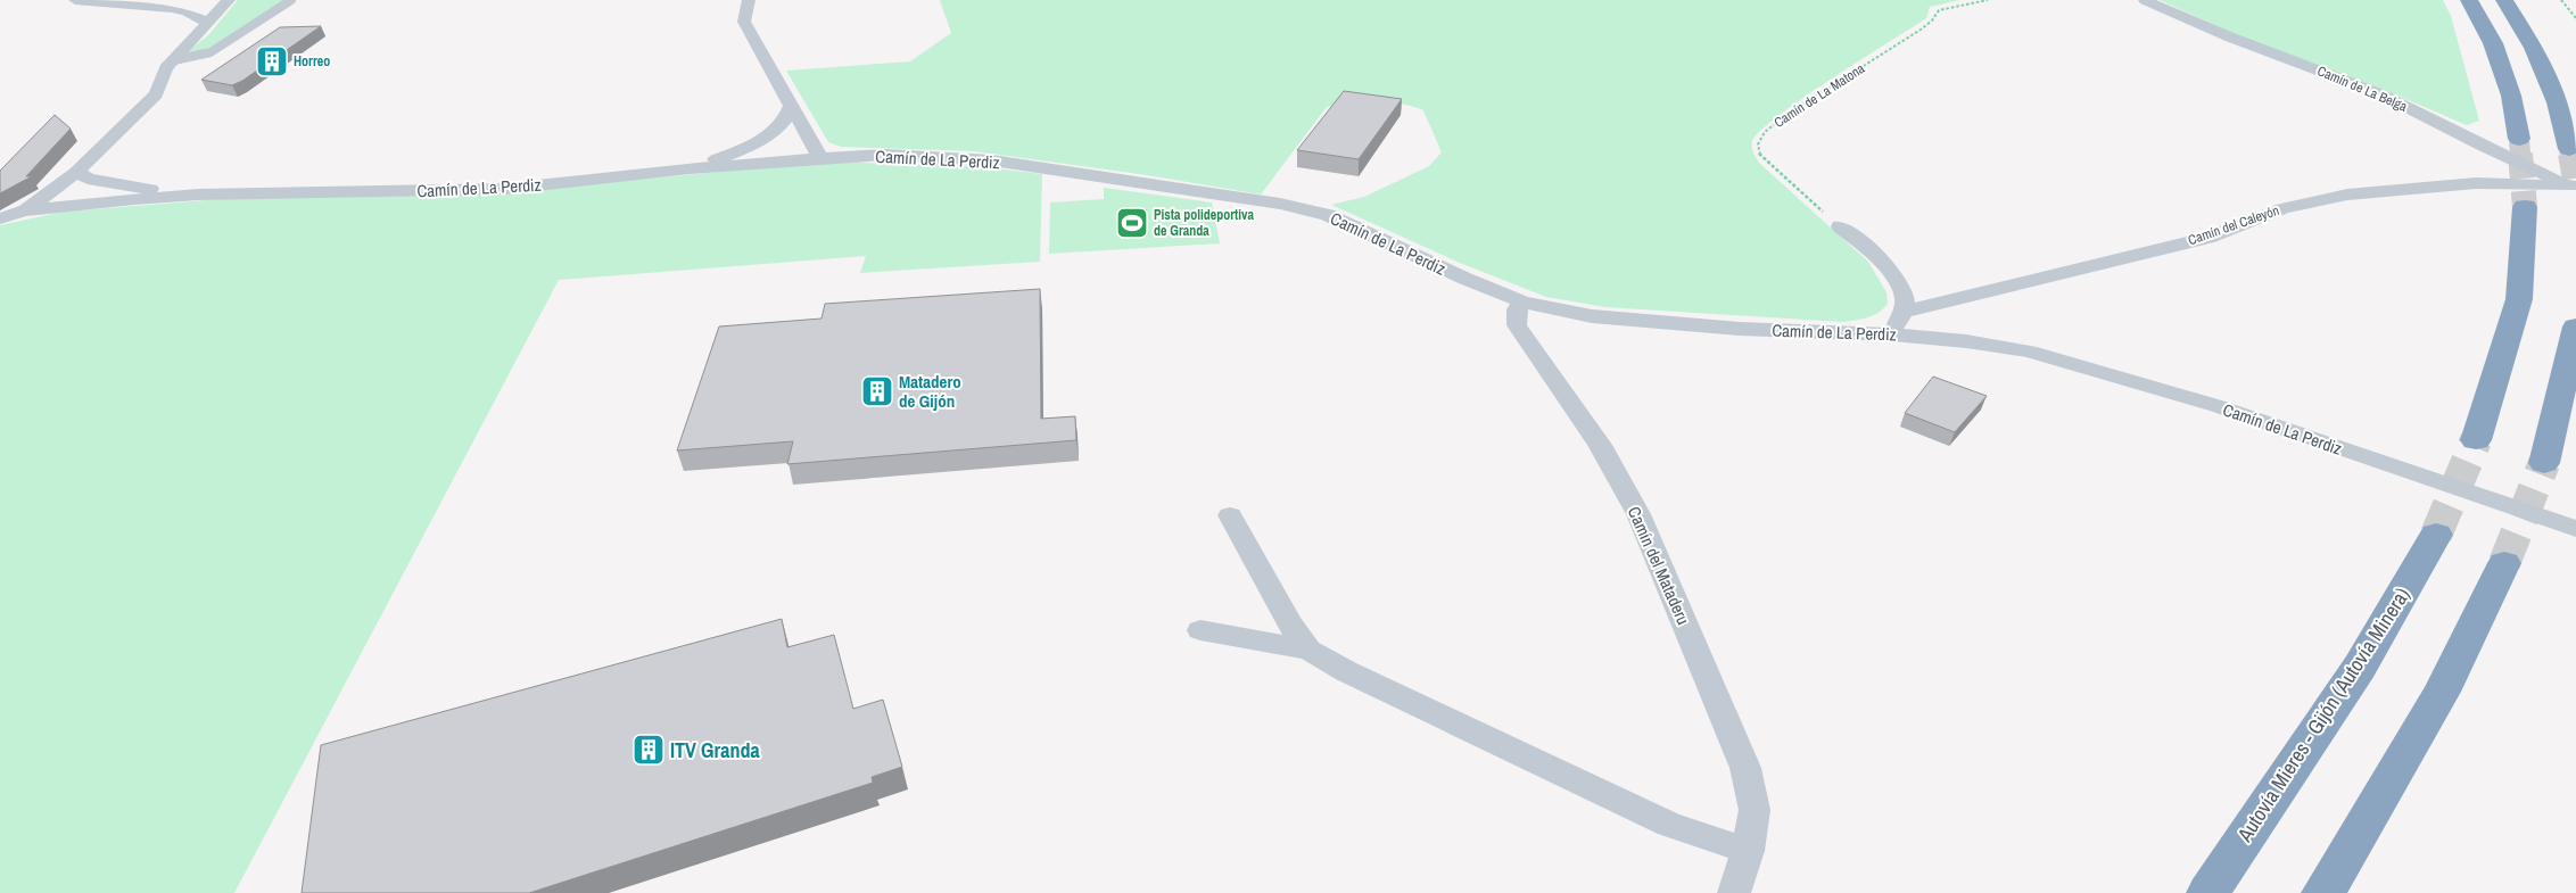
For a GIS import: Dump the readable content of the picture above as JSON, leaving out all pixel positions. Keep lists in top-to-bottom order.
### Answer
{
  "streets": {
    "highway": ["Autovía Mieres - Gijón (Autovía Minera)"],
    "street": [
      "Camín de La Belga",
      "Camín de La Perdiz",
      "Camín del Caleyón",
      "Camín del Mataderu"
    ],
    "path": ["Camín de La Matona"]
  },
  "crossings": [
    ["Camín de La Belga", "Camín del Caleyón"],
    ["Camín de La Perdiz", "Camín del Mataderu"]
  ],
  "places": {
    "building": ["Horreo", "Matadero de Gijón", "ITV Granda"],
    "sports": ["Pista polideportiva de Granda"]
  }
}
